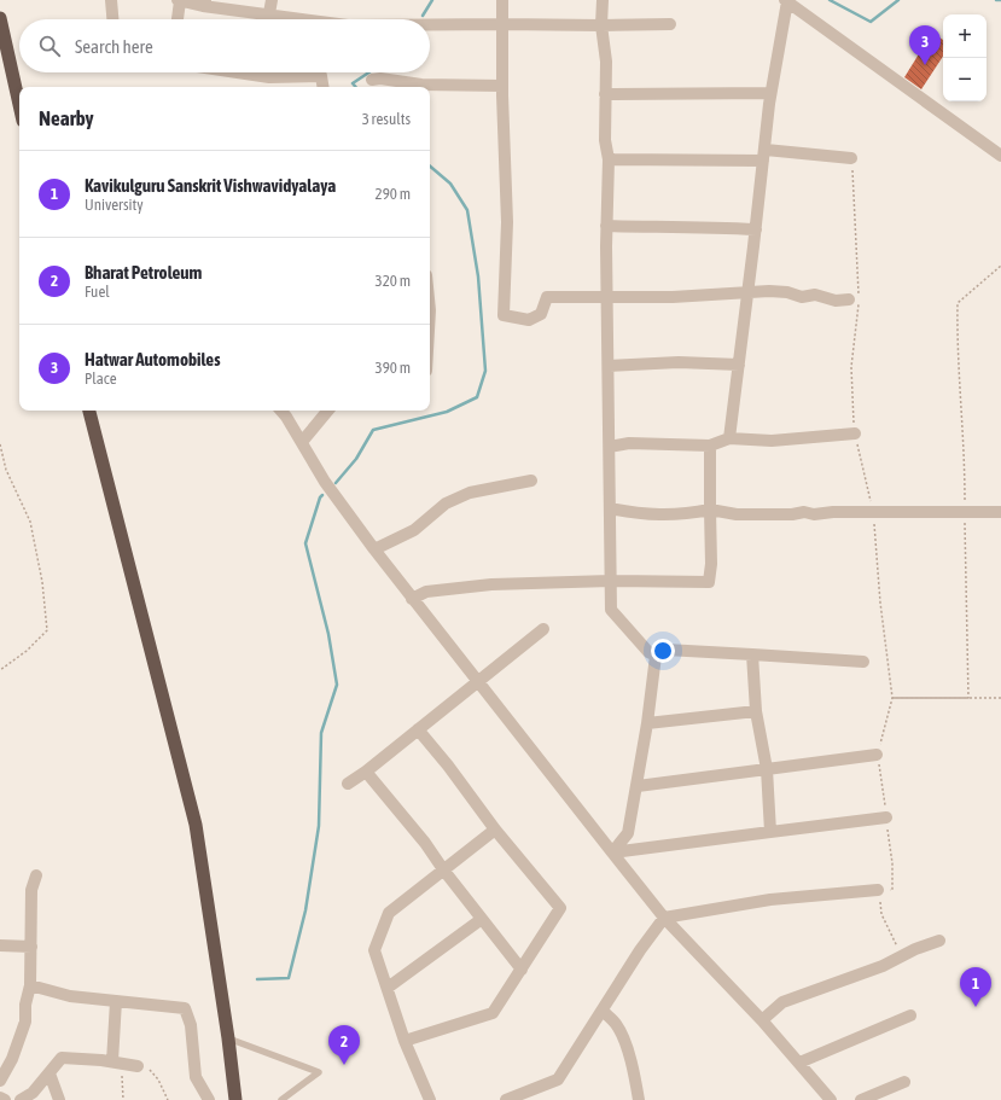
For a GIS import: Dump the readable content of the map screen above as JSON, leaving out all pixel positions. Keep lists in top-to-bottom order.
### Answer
{
  "page": {
    "map_buttons": ["+", "−"],
    "search": "Search here",
    "pins": ["3", "1", "2"],
    "heading": ["Nearby", "3 results"],
    "list": [
      {
        "mark": "1",
        "name": "Kavikulguru Sanskrit Vishwavidyalaya",
        "note": "University",
        "value": "290 m"
      },
      {
        "mark": "2",
        "name": "Bharat Petroleum",
        "note": "Fuel",
        "value": "320 m"
      },
      {
        "mark": "3",
        "name": "Hatwar Automobiles",
        "note": "Place",
        "value": "390 m"
      }
    ]
  }
}
